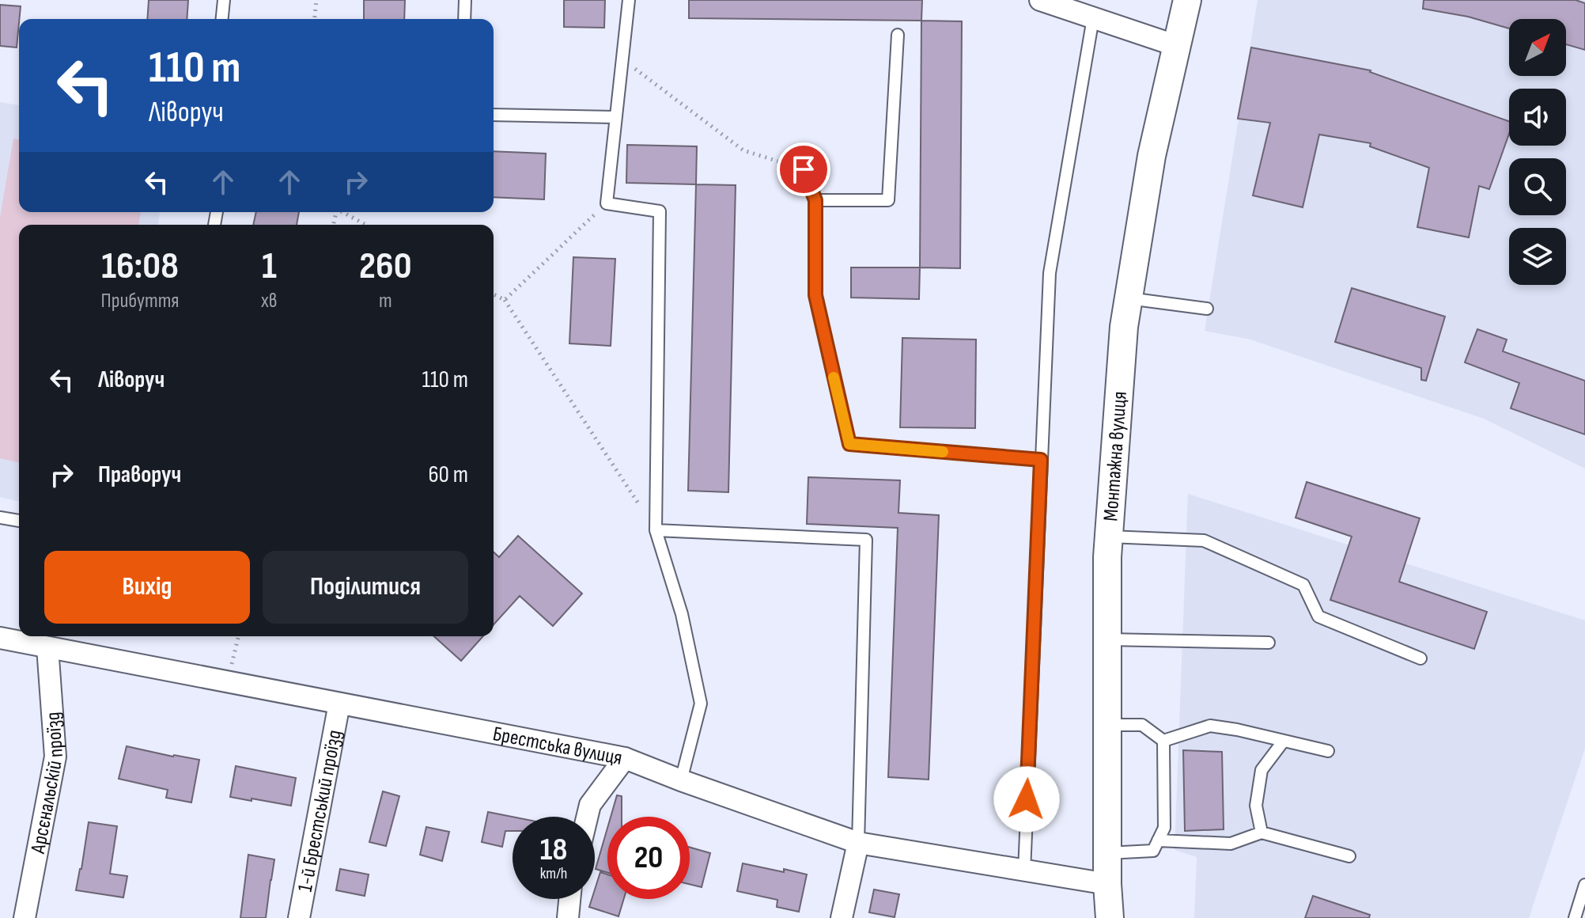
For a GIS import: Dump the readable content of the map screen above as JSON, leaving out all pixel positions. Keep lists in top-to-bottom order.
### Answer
{
  "streets": {
    "street": [
      "Монтажна вулиця",
      "Брестська вулиця",
      "Арсєнальскій проїзд",
      "1-й Брестський проїзд"
    ]
  },
  "crossings": [
    ["Монтажна вулиця", "Брестська вулиця"],
    ["Брестська вулиця", "Арсєнальскій проїзд"],
    ["Брестська вулиця", "1-й Брестський проїзд"]
  ],
  "north": "top right",
  "page": {
    "turn": ["110 m", "Ліворуч"],
    "eta": [
      "16:08",
      "Прибуття",
      "1",
      "хв",
      "260",
      "m"
    ],
    "list": [
      {
        "name": "Ліворуч",
        "value": "110 m"
      },
      {
        "name": "Праворуч",
        "value": "60 m"
      }
    ],
    "buttons": ["Вихід", "Поділитися"],
    "speed": "18 km/h",
    "limit": "20"
  }
}
